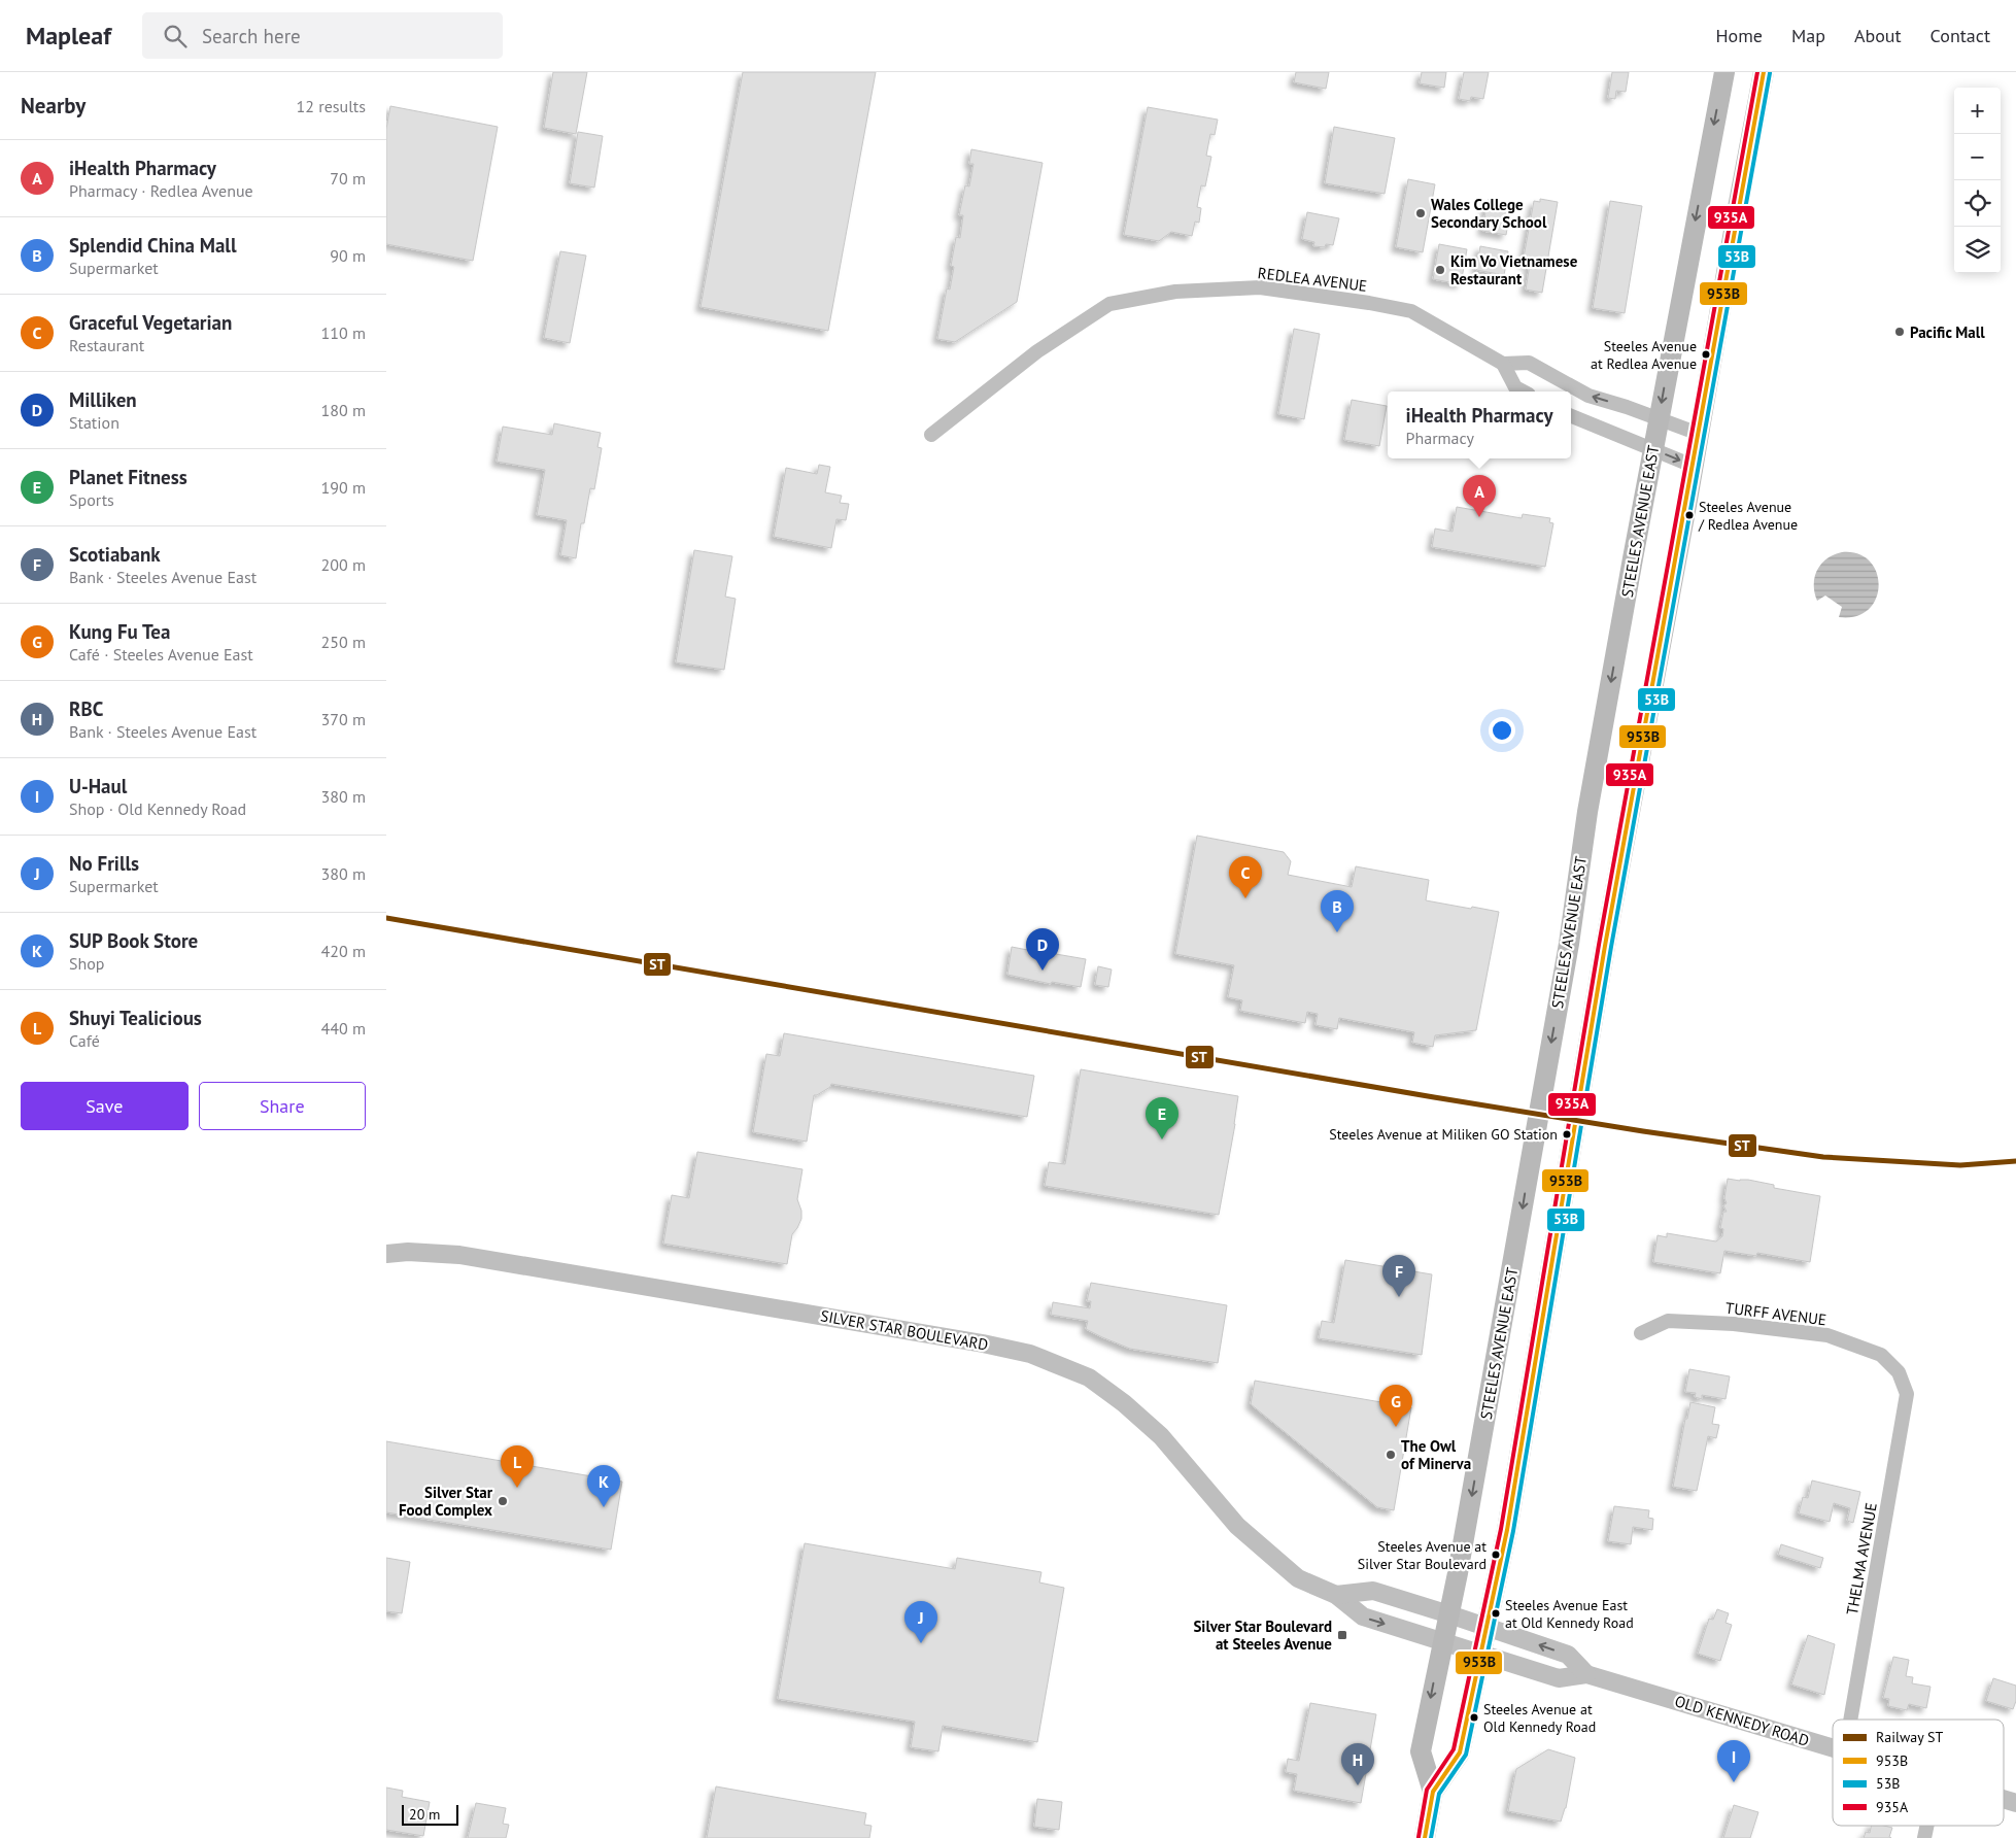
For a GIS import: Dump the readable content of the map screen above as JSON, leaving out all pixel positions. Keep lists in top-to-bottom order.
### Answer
{
  "streets": {
    "main road": ["STEELES AVENUE EAST"],
    "street": [
      "REDLEA AVENUE",
      "TURFF AVENUE",
      "SILVER STAR BOULEVARD",
      "THELMA AVENUE",
      "OLD KENNEDY ROAD"
    ]
  },
  "crossings": [
    ["STEELES AVENUE EAST", "SILVER STAR BOULEVARD"],
    ["STEELES AVENUE EAST", "OLD KENNEDY ROAD"],
    ["TURFF AVENUE", "THELMA AVENUE"],
    ["SILVER STAR BOULEVARD", "OLD KENNEDY ROAD"]
  ],
  "places": {
    "other": [
      "Wales College Secondary School",
      "Kim Vo Vietnamese Restaurant",
      "Pacific Mall",
      "Steeles Avenue at Redlea Avenue",
      "Steeles Avenue / Redlea Avenue",
      "Steeles Avenue at Miliken GO Station",
      "The Owl of Minerva",
      "Silver Star Food Complex",
      "Steeles Avenue at Silver Star Boulevard",
      "Steeles Avenue East at Old Kennedy Road",
      "Steeles Avenue at Old Kennedy Road"
    ],
    "transit": ["Silver Star Boulevard at Steeles Avenue"]
  },
  "lines": [
    "transit line 953B",
    "transit line 935A",
    "transit line 53B",
    "rail line ST"
  ],
  "legend": [
    "Railway ST",
    "953B",
    "53B",
    "935A"
  ],
  "scale_bar": "20 m",
  "page": {
    "header": "Mapleaf",
    "search": "Search here",
    "nav": [
      "Home",
      "Map",
      "About",
      "Contact"
    ],
    "heading": ["Nearby", "12 results"],
    "map_buttons": ["+", "−"],
    "list": [
      {
        "mark": "A",
        "name": "iHealth Pharmacy",
        "note": "Pharmacy · Redlea Avenue",
        "value": "70 m"
      },
      {
        "mark": "B",
        "name": "Splendid China Mall",
        "note": "Supermarket",
        "value": "90 m"
      },
      {
        "mark": "C",
        "name": "Graceful Vegetarian",
        "note": "Restaurant",
        "value": "110 m"
      },
      {
        "mark": "D",
        "name": "Milliken",
        "note": "Station",
        "value": "180 m"
      },
      {
        "mark": "E",
        "name": "Planet Fitness",
        "note": "Sports",
        "value": "190 m"
      },
      {
        "mark": "F",
        "name": "Scotiabank",
        "note": "Bank · Steeles Avenue East",
        "value": "200 m"
      },
      {
        "mark": "G",
        "name": "Kung Fu Tea",
        "note": "Café · Steeles Avenue East",
        "value": "250 m"
      },
      {
        "mark": "H",
        "name": "RBC",
        "note": "Bank · Steeles Avenue East",
        "value": "370 m"
      },
      {
        "mark": "I",
        "name": "U-Haul",
        "note": "Shop · Old Kennedy Road",
        "value": "380 m"
      },
      {
        "mark": "J",
        "name": "No Frills",
        "note": "Supermarket",
        "value": "380 m"
      },
      {
        "mark": "K",
        "name": "SUP Book Store",
        "note": "Shop",
        "value": "420 m"
      },
      {
        "mark": "L",
        "name": "Shuyi Tealicious",
        "note": "Café",
        "value": "440 m"
      }
    ],
    "popup": ["iHealth Pharmacy", "Pharmacy"],
    "pins": [
      "A",
      "C",
      "B",
      "D",
      "E",
      "F",
      "G",
      "L",
      "K",
      "J",
      "I",
      "H"
    ],
    "buttons": ["Save", "Share"],
    "scale": "20 m"
  }
}
